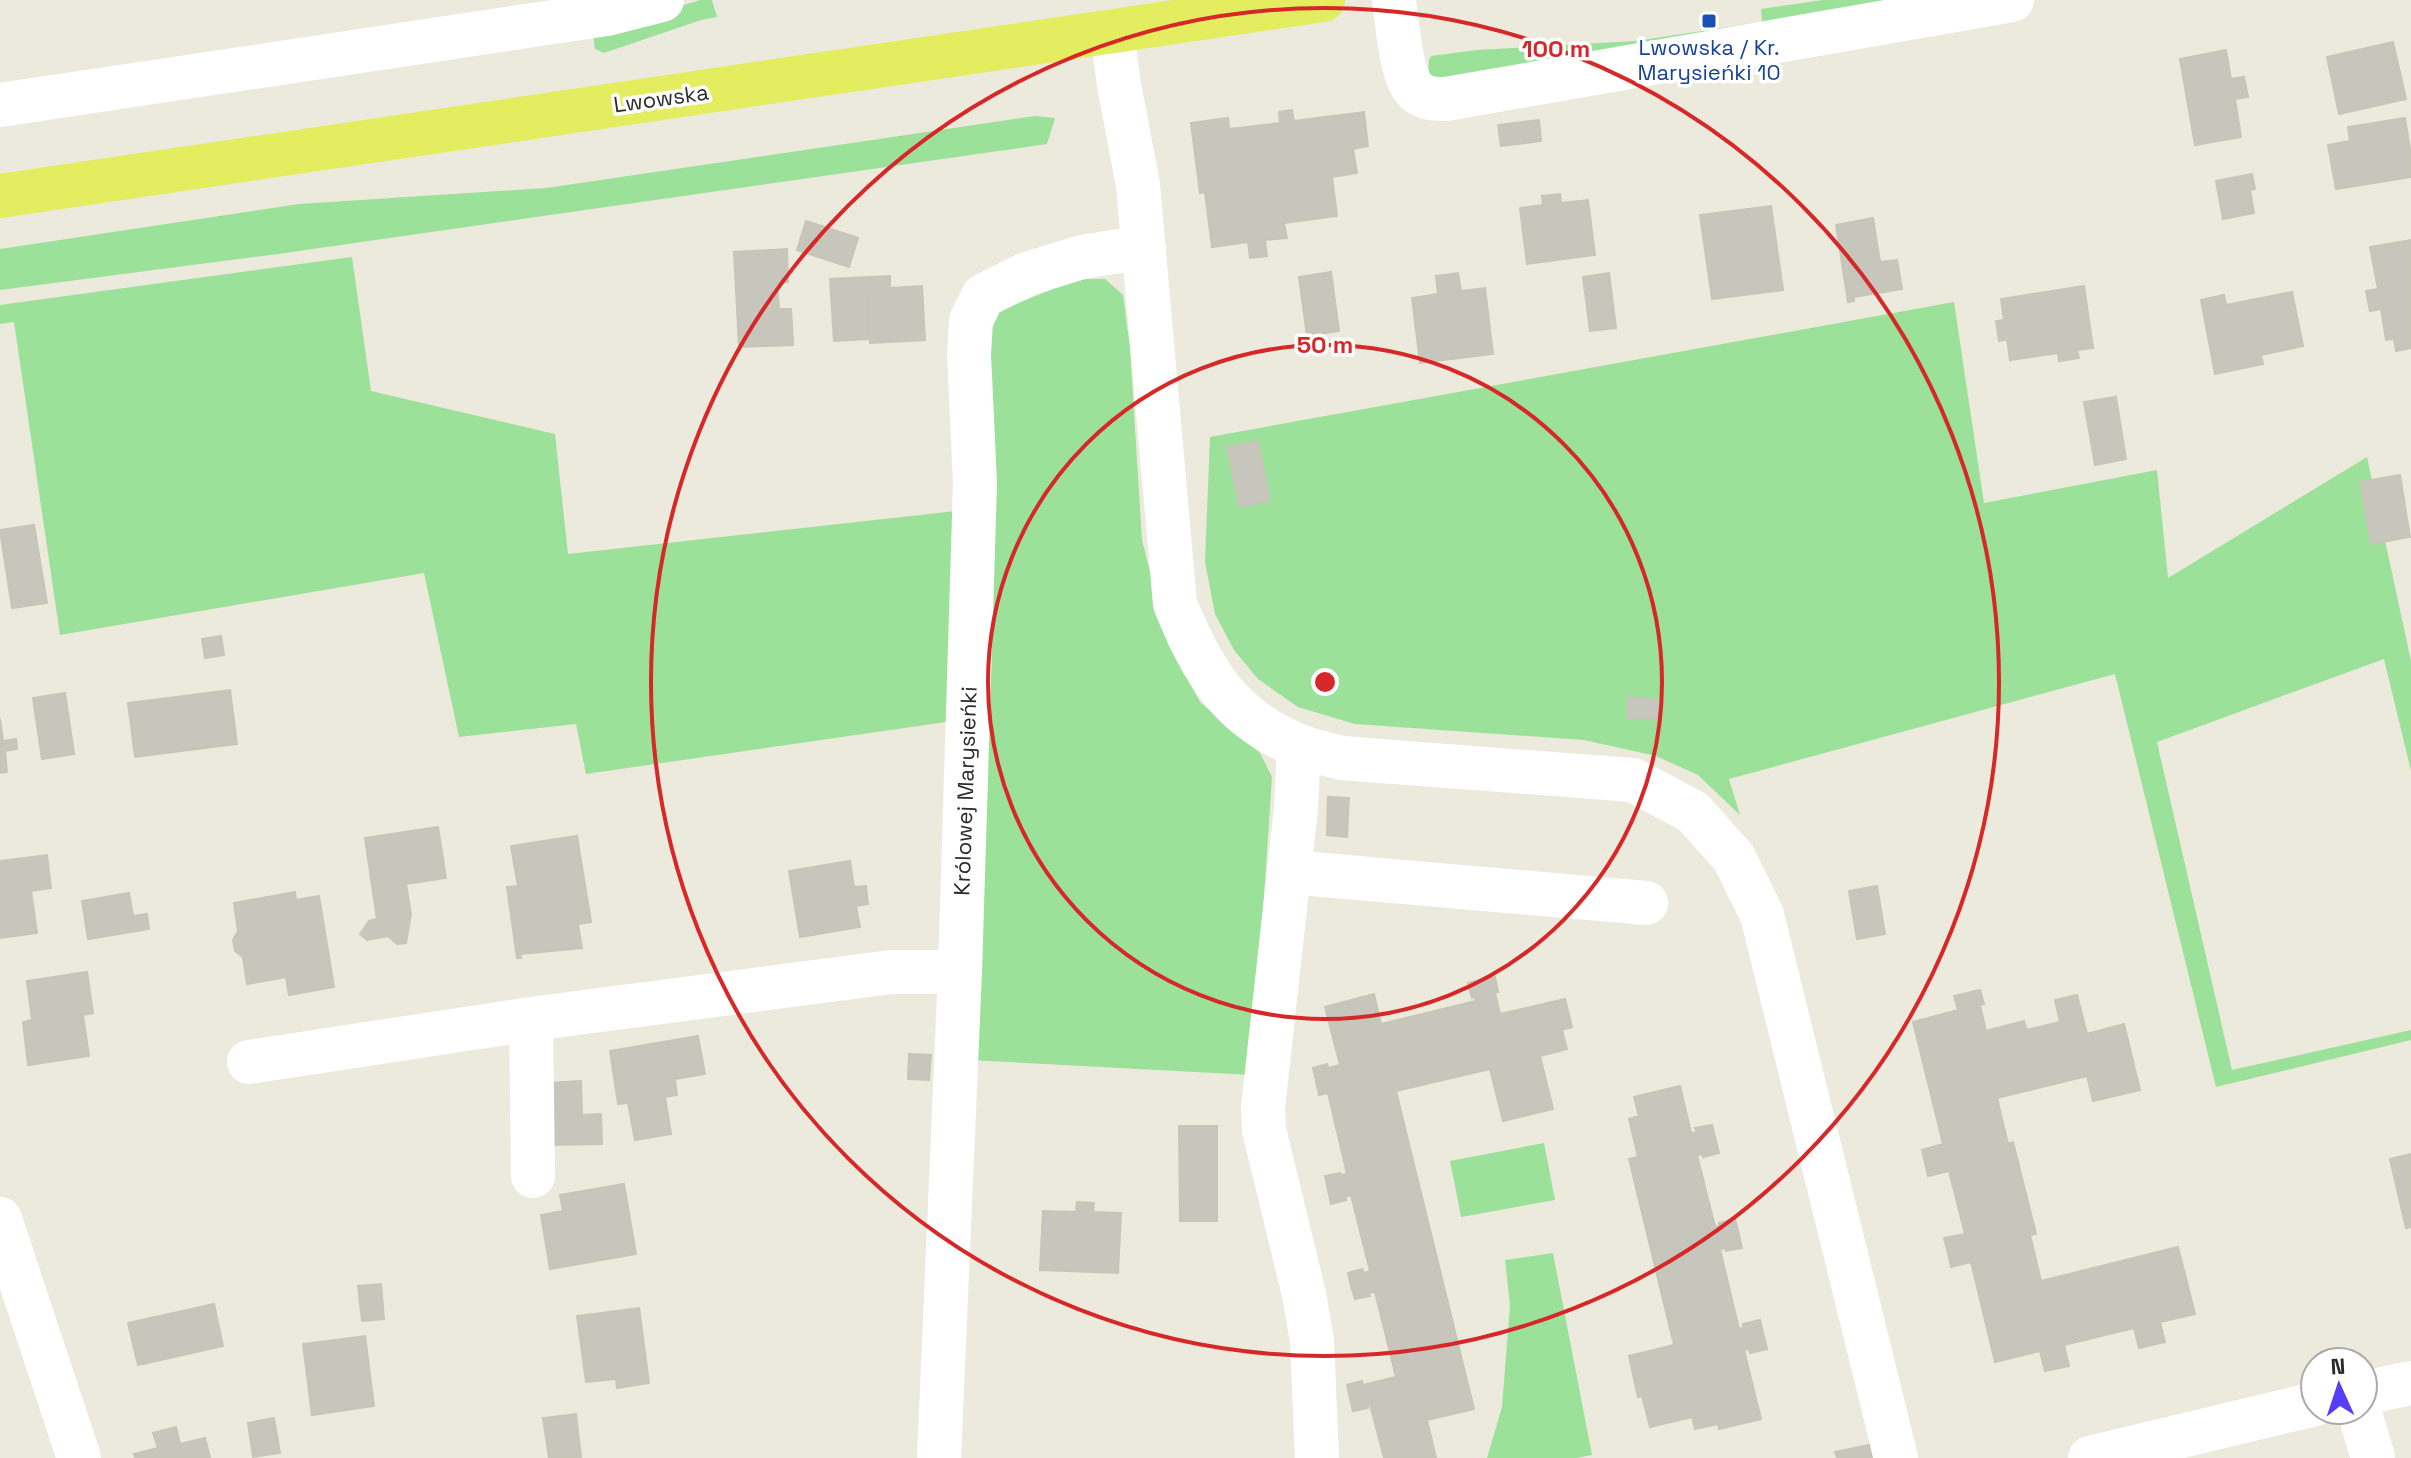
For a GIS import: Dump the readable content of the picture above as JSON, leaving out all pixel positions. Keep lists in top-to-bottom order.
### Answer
{
  "streets": {
    "main road": ["Lwowska"],
    "street": ["Królowej Marysieńki"]
  },
  "places": {
    "transit": ["Lwowska / Kr. Marysieńki 10"]
  },
  "north": "top",
  "rings": ["100 m", "50 m"]
}
